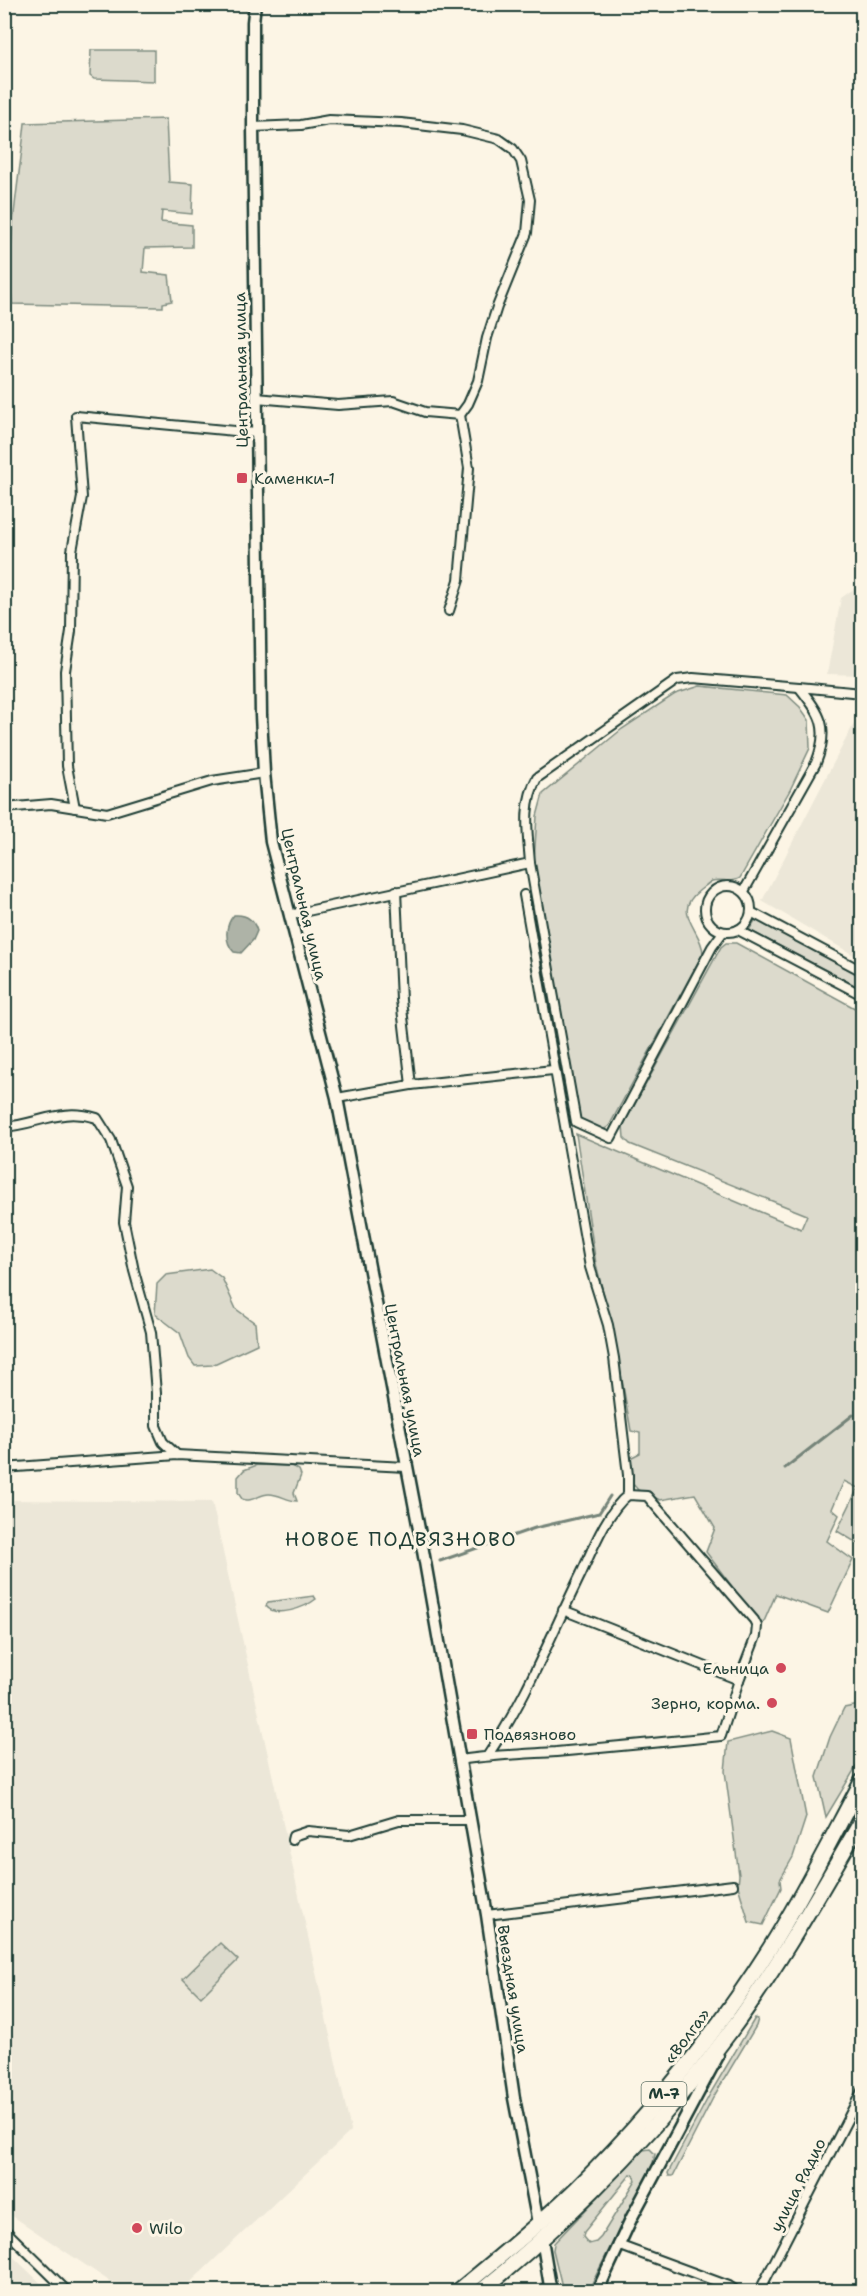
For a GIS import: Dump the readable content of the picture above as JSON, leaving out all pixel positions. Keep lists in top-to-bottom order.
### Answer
{
  "streets": {
    "highway": ["«Волга»", "М-7"],
    "main road": ["Центральная улица", "Выездная улица"],
    "street": ["улица Радио"]
  },
  "crossings": [
    ["Центральная улица", "Выездная улица"],
    ["Выездная улица", "«Волга»"]
  ],
  "districts": ["НОВОЕ ПОДВЯЗНОВО"],
  "places": {
    "transit": ["Каменки-1", "Подвязново"],
    "other": ["Ельница", "Зерно, корма.", "Wilo"]
  }
}
